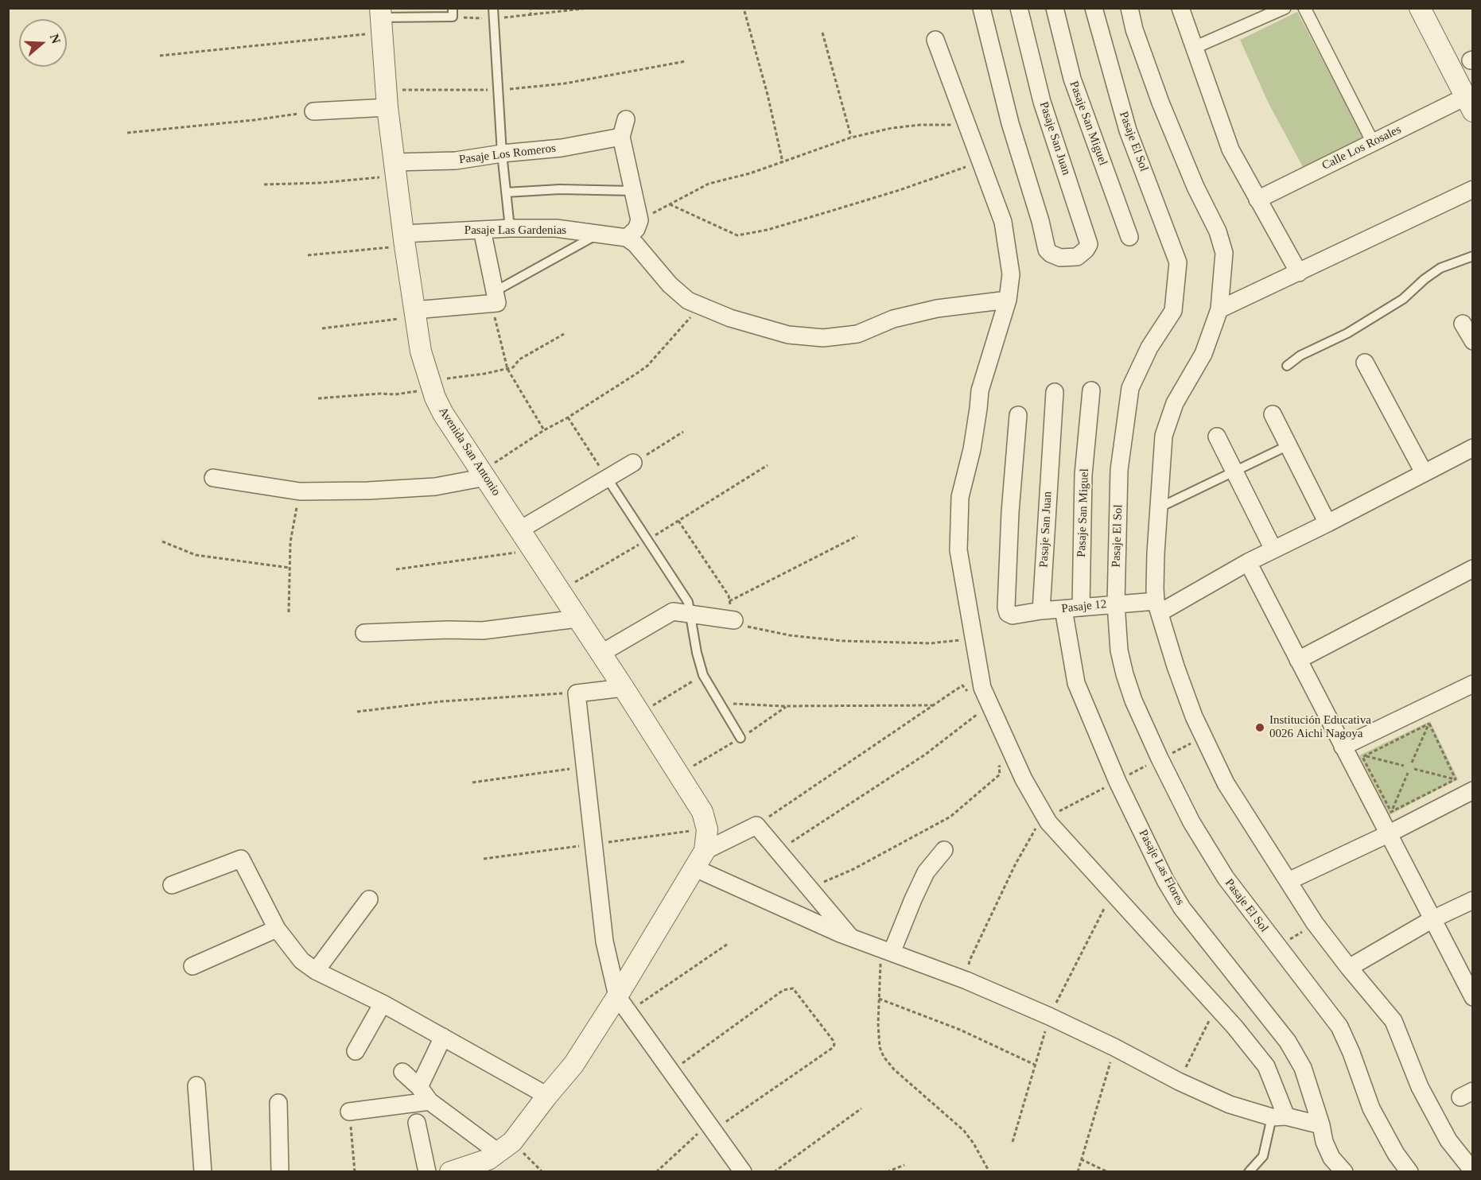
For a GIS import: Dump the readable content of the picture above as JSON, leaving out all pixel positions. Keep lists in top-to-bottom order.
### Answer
{
  "streets": {
    "street": [
      "Pasaje San Miguel",
      "Pasaje San Juan",
      "Pasaje El Sol",
      "Calle Los Rosales",
      "Pasaje Los Romeros",
      "Pasaje Las Gardenias",
      "Avenida San Antonio",
      "Pasaje 12",
      "Pasaje Las Flores"
    ]
  },
  "crossings": [
    ["Pasaje San Miguel", "Pasaje 12"],
    ["Pasaje San Juan", "Pasaje 12"],
    ["Pasaje El Sol", "Pasaje 12"],
    ["Pasaje Los Romeros", "Avenida San Antonio"],
    ["Pasaje Las Gardenias", "Avenida San Antonio"],
    ["Pasaje 12", "Pasaje Las Flores"]
  ],
  "places": ["Institución Educativa 0026 Aichi Nagoya"],
  "north": "right"
}
